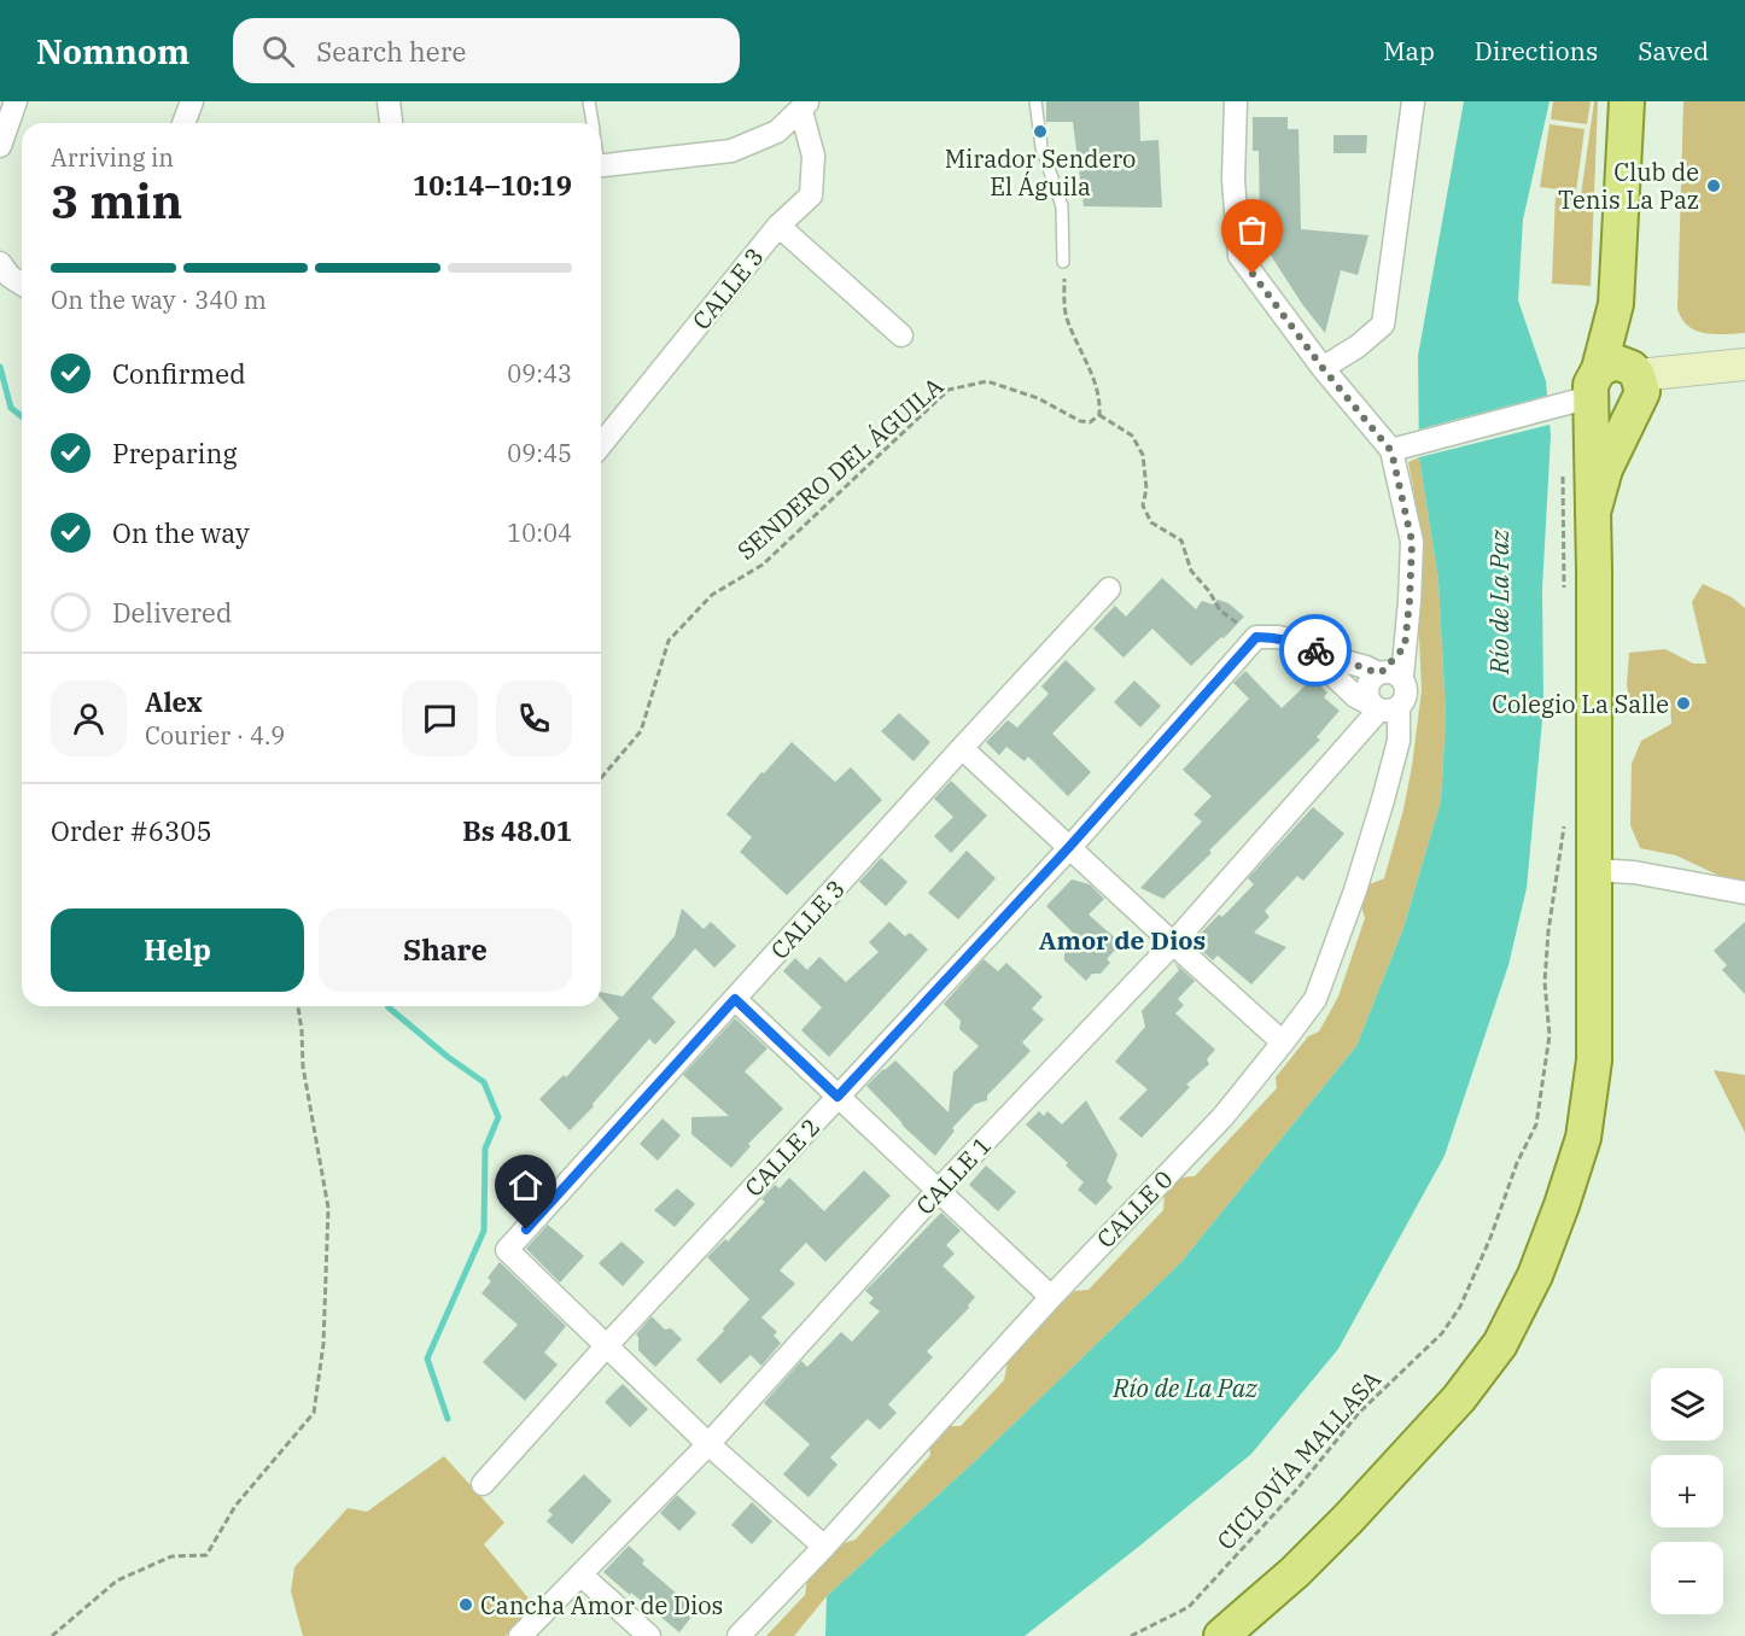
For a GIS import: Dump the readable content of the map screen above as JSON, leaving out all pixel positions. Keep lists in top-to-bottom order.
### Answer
{
  "streets": {
    "street": [
      "CALLE 3",
      "CALLE 2",
      "CALLE 1",
      "CALLE 0"
    ],
    "path": ["SENDERO DEL ÁGUILA", "CICLOVÍA MALLASA"]
  },
  "crossings": [
    ["CALLE 3", "CALLE 2"],
    ["CALLE 1", "CALLE 0"]
  ],
  "districts": ["Amor de Dios"],
  "water": ["Río de La Paz"],
  "places": [
    "Mirador Sendero El Águila",
    "Club de Tenis La Paz",
    "Colegio La Salle",
    "Cancha Amor de Dios"
  ],
  "page": {
    "header": "Nomnom",
    "search": "Search here",
    "nav": ["Map", "Directions", "Saved"],
    "heading": ["3 min", "Arriving in", "10:14–10:19"],
    "panel": [
      "Alex",
      "Courier · 4.9",
      "Order #6305",
      "Bs 48.01"
    ],
    "bar": "On the way · 340 m",
    "list": [
      ["Confirmed", "09:43"],
      ["Preparing", "09:45"],
      ["On the way", "10:04"],
      "Delivered"
    ],
    "buttons": ["Help", "Share"],
    "map_buttons": ["+", "−"]
  }
}
